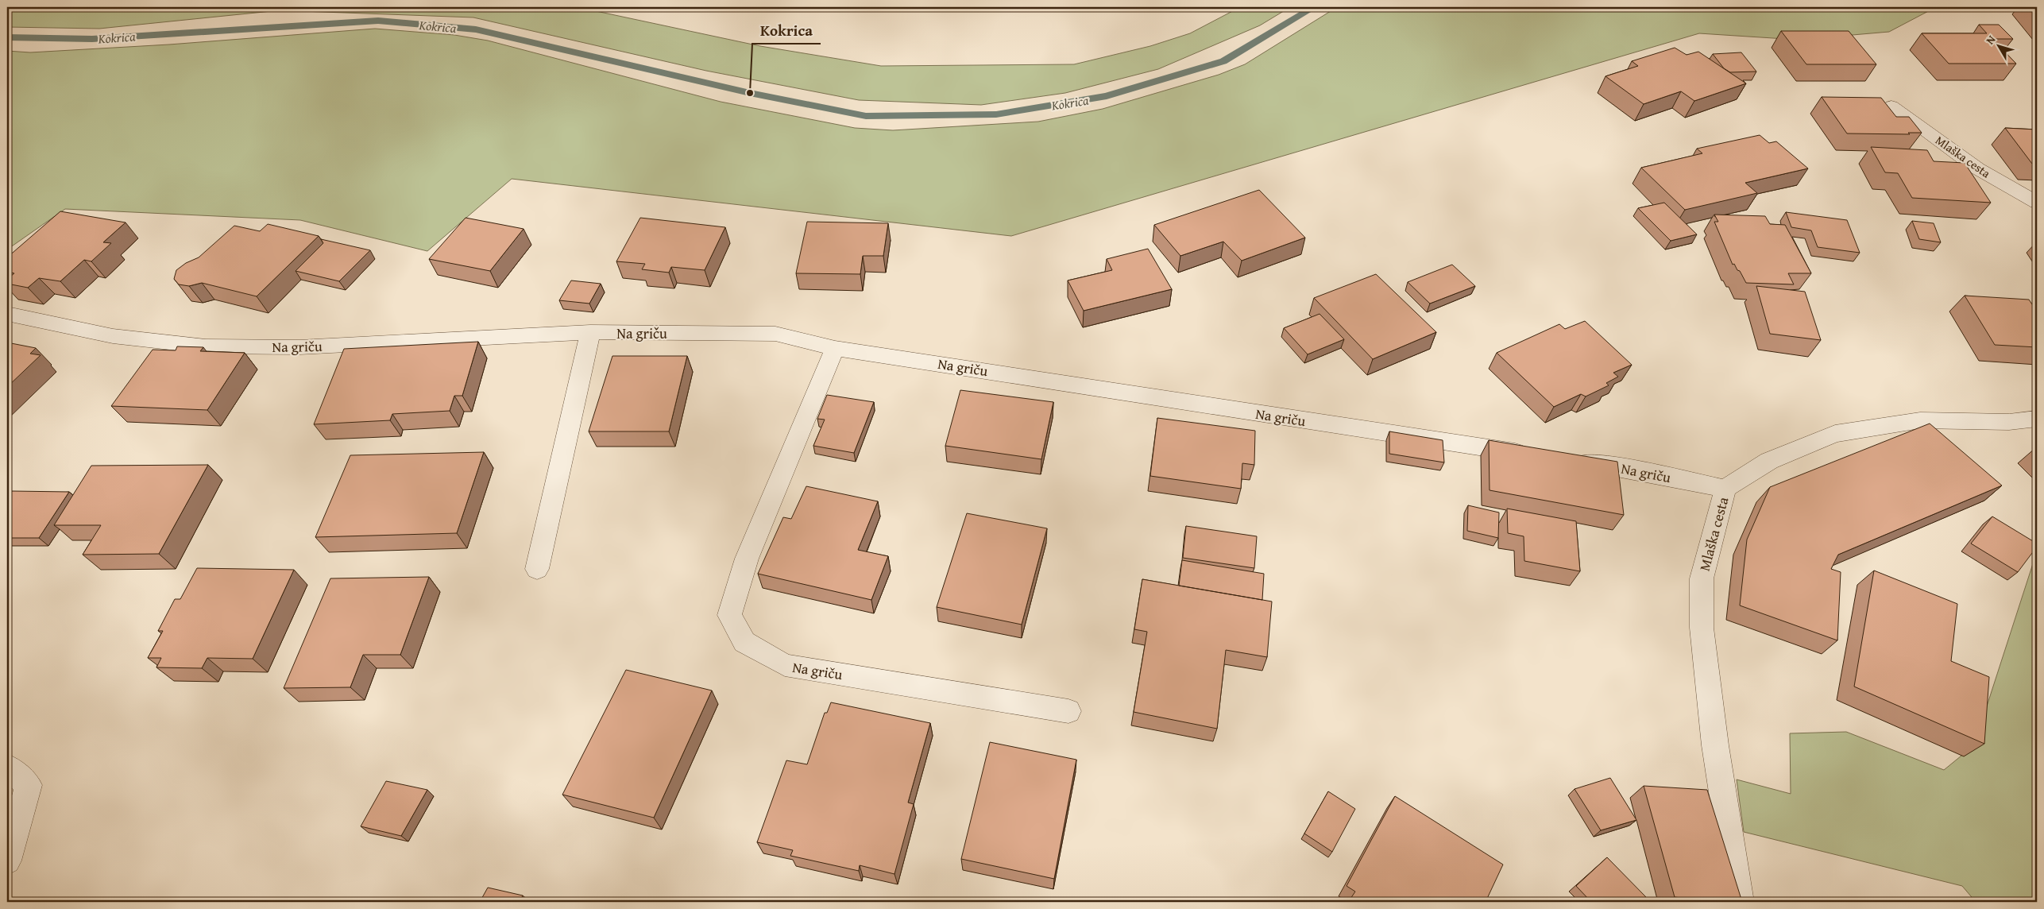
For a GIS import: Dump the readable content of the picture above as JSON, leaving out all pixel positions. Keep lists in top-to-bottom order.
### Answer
{
  "streets": {
    "street": ["Mlaška cesta", "Na griču"]
  },
  "crossings": [
    ["Mlaška cesta", "Na griču"]
  ],
  "water": ["Kokrica"],
  "places": ["Kokrica"],
  "north": "top left"
}
